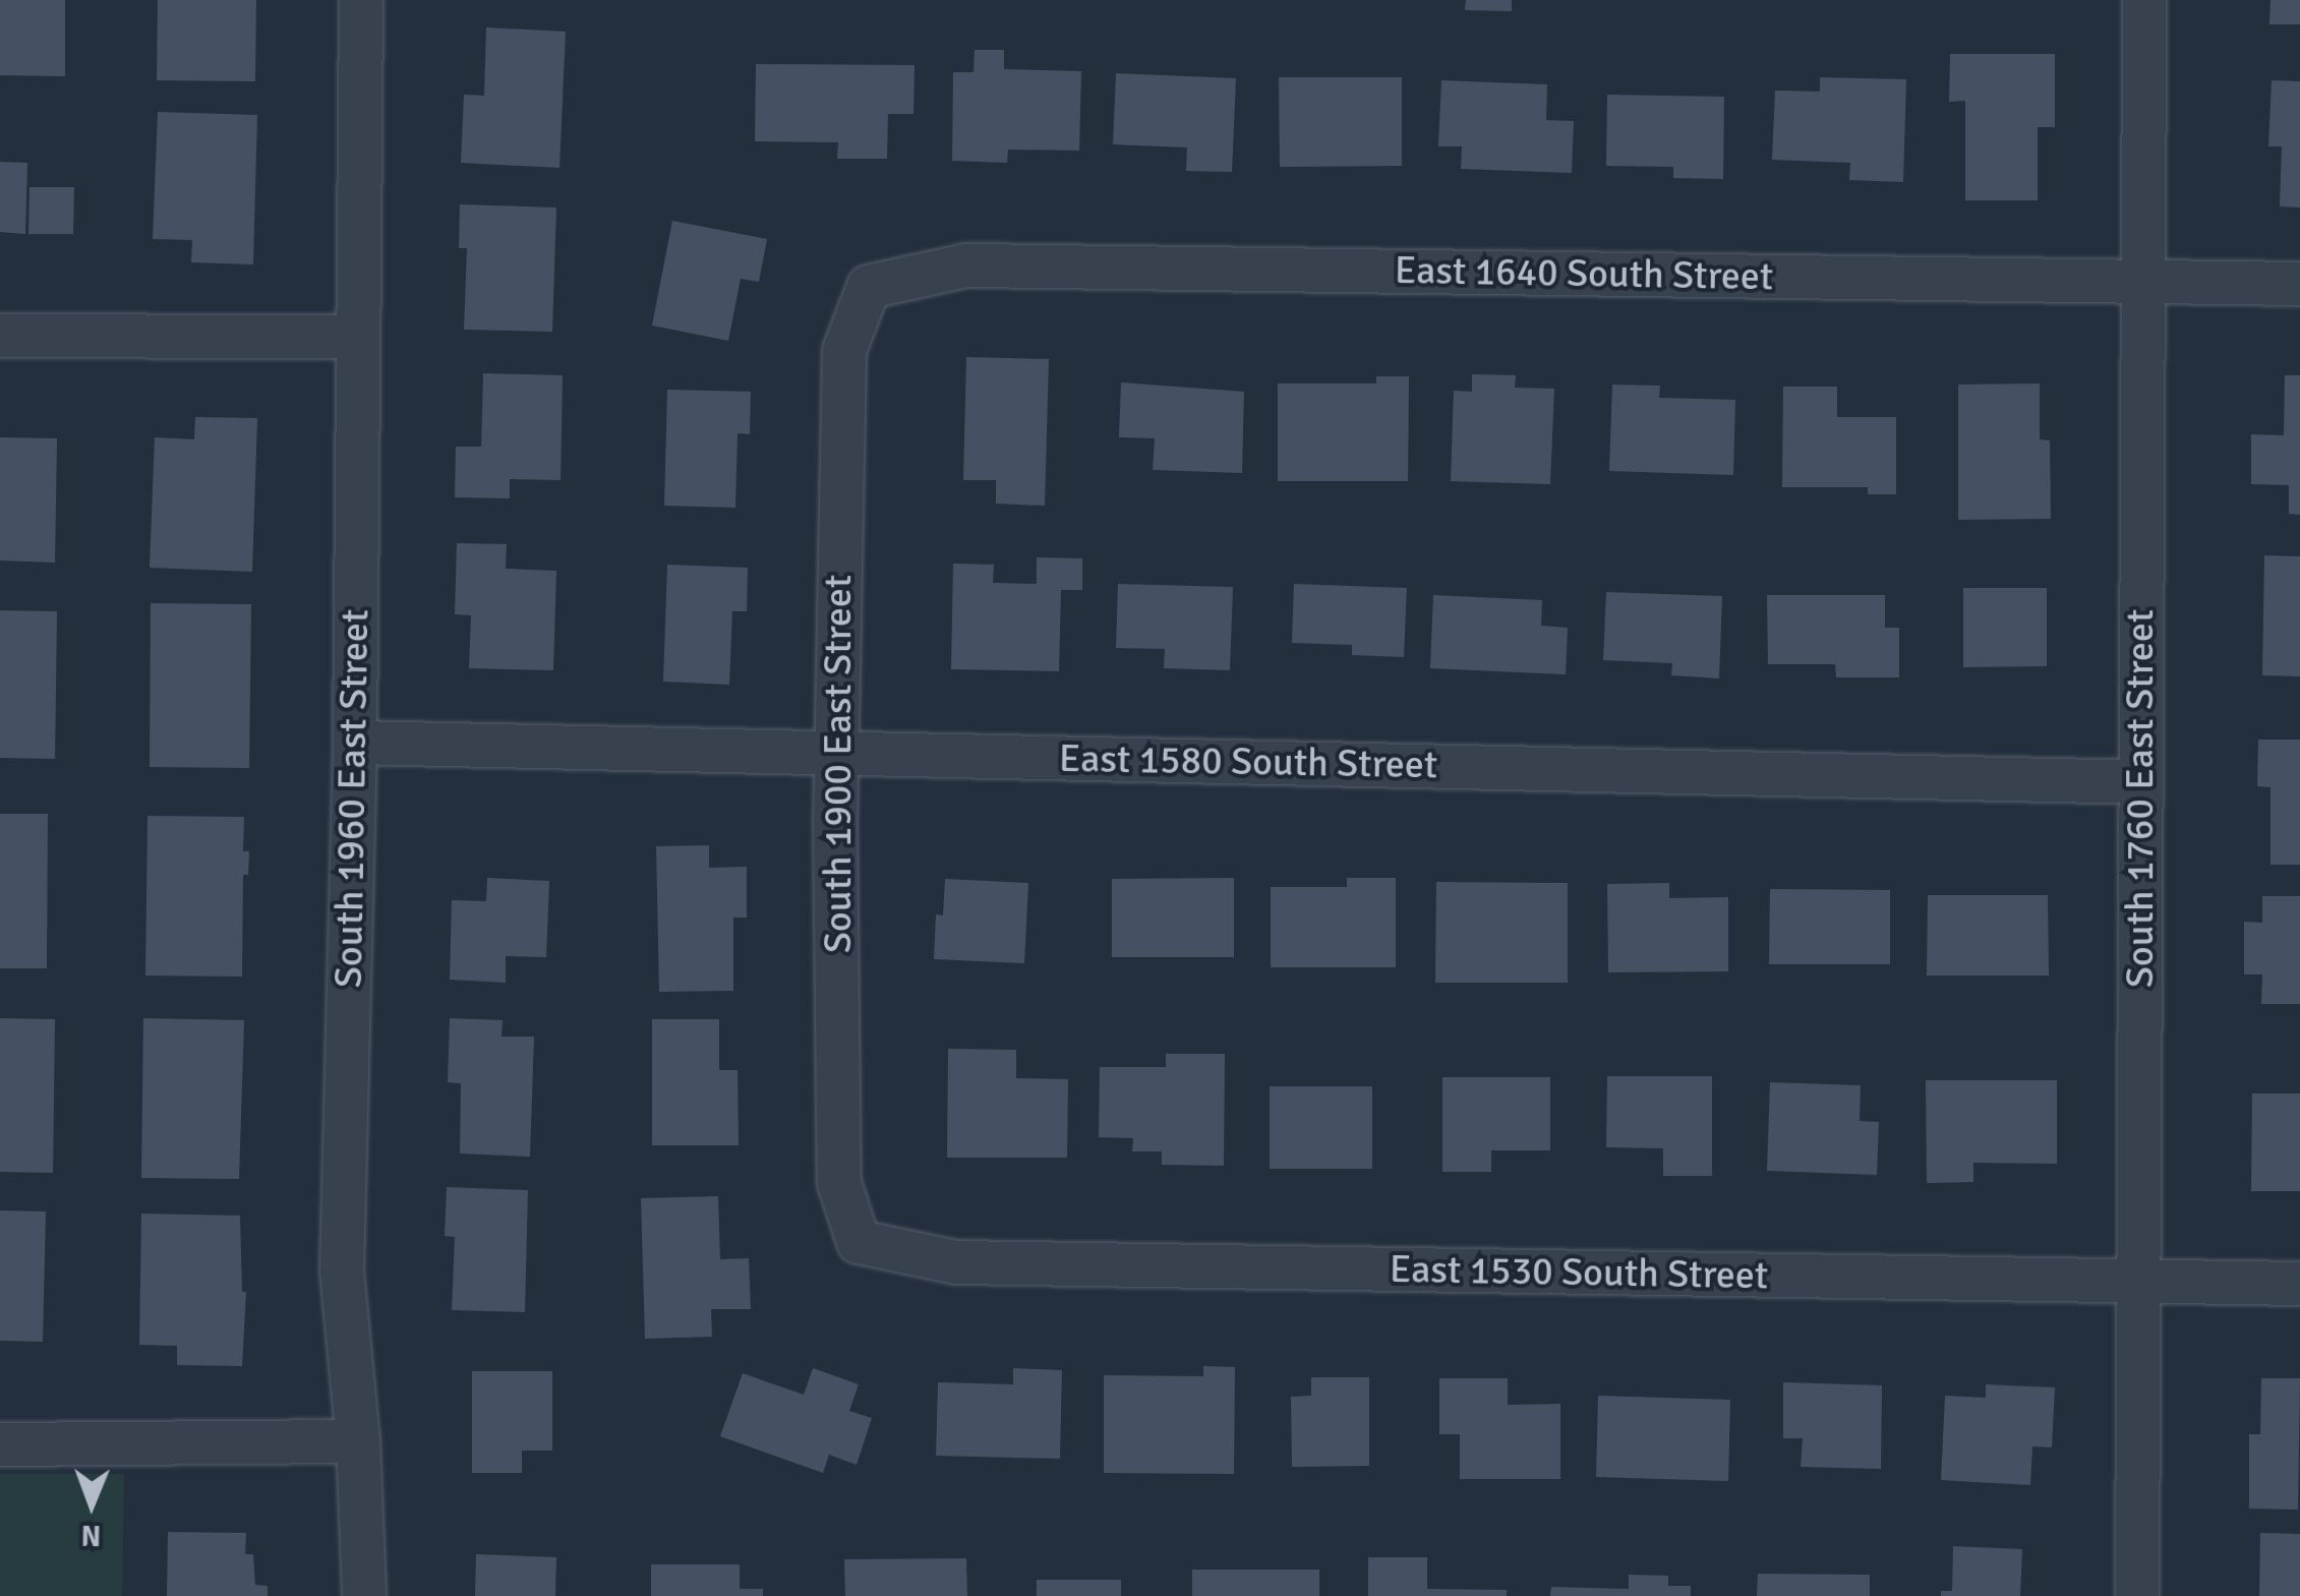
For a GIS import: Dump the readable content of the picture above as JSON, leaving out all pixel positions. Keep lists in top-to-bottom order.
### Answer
{
  "streets": {
    "street": [
      "East 1640 South Street",
      "East 1580 South Street",
      "South 1900 East Street",
      "South 1960 East Street",
      "South 1760 East Street",
      "East 1530 South Street"
    ]
  },
  "crossings": [
    ["East 1640 South Street", "South 1900 East Street"],
    ["East 1640 South Street", "South 1760 East Street"],
    ["East 1580 South Street", "South 1900 East Street"],
    ["East 1580 South Street", "South 1960 East Street"],
    ["East 1580 South Street", "South 1760 East Street"],
    ["South 1900 East Street", "East 1530 South Street"],
    ["South 1760 East Street", "East 1530 South Street"]
  ],
  "north": "bottom"
}
